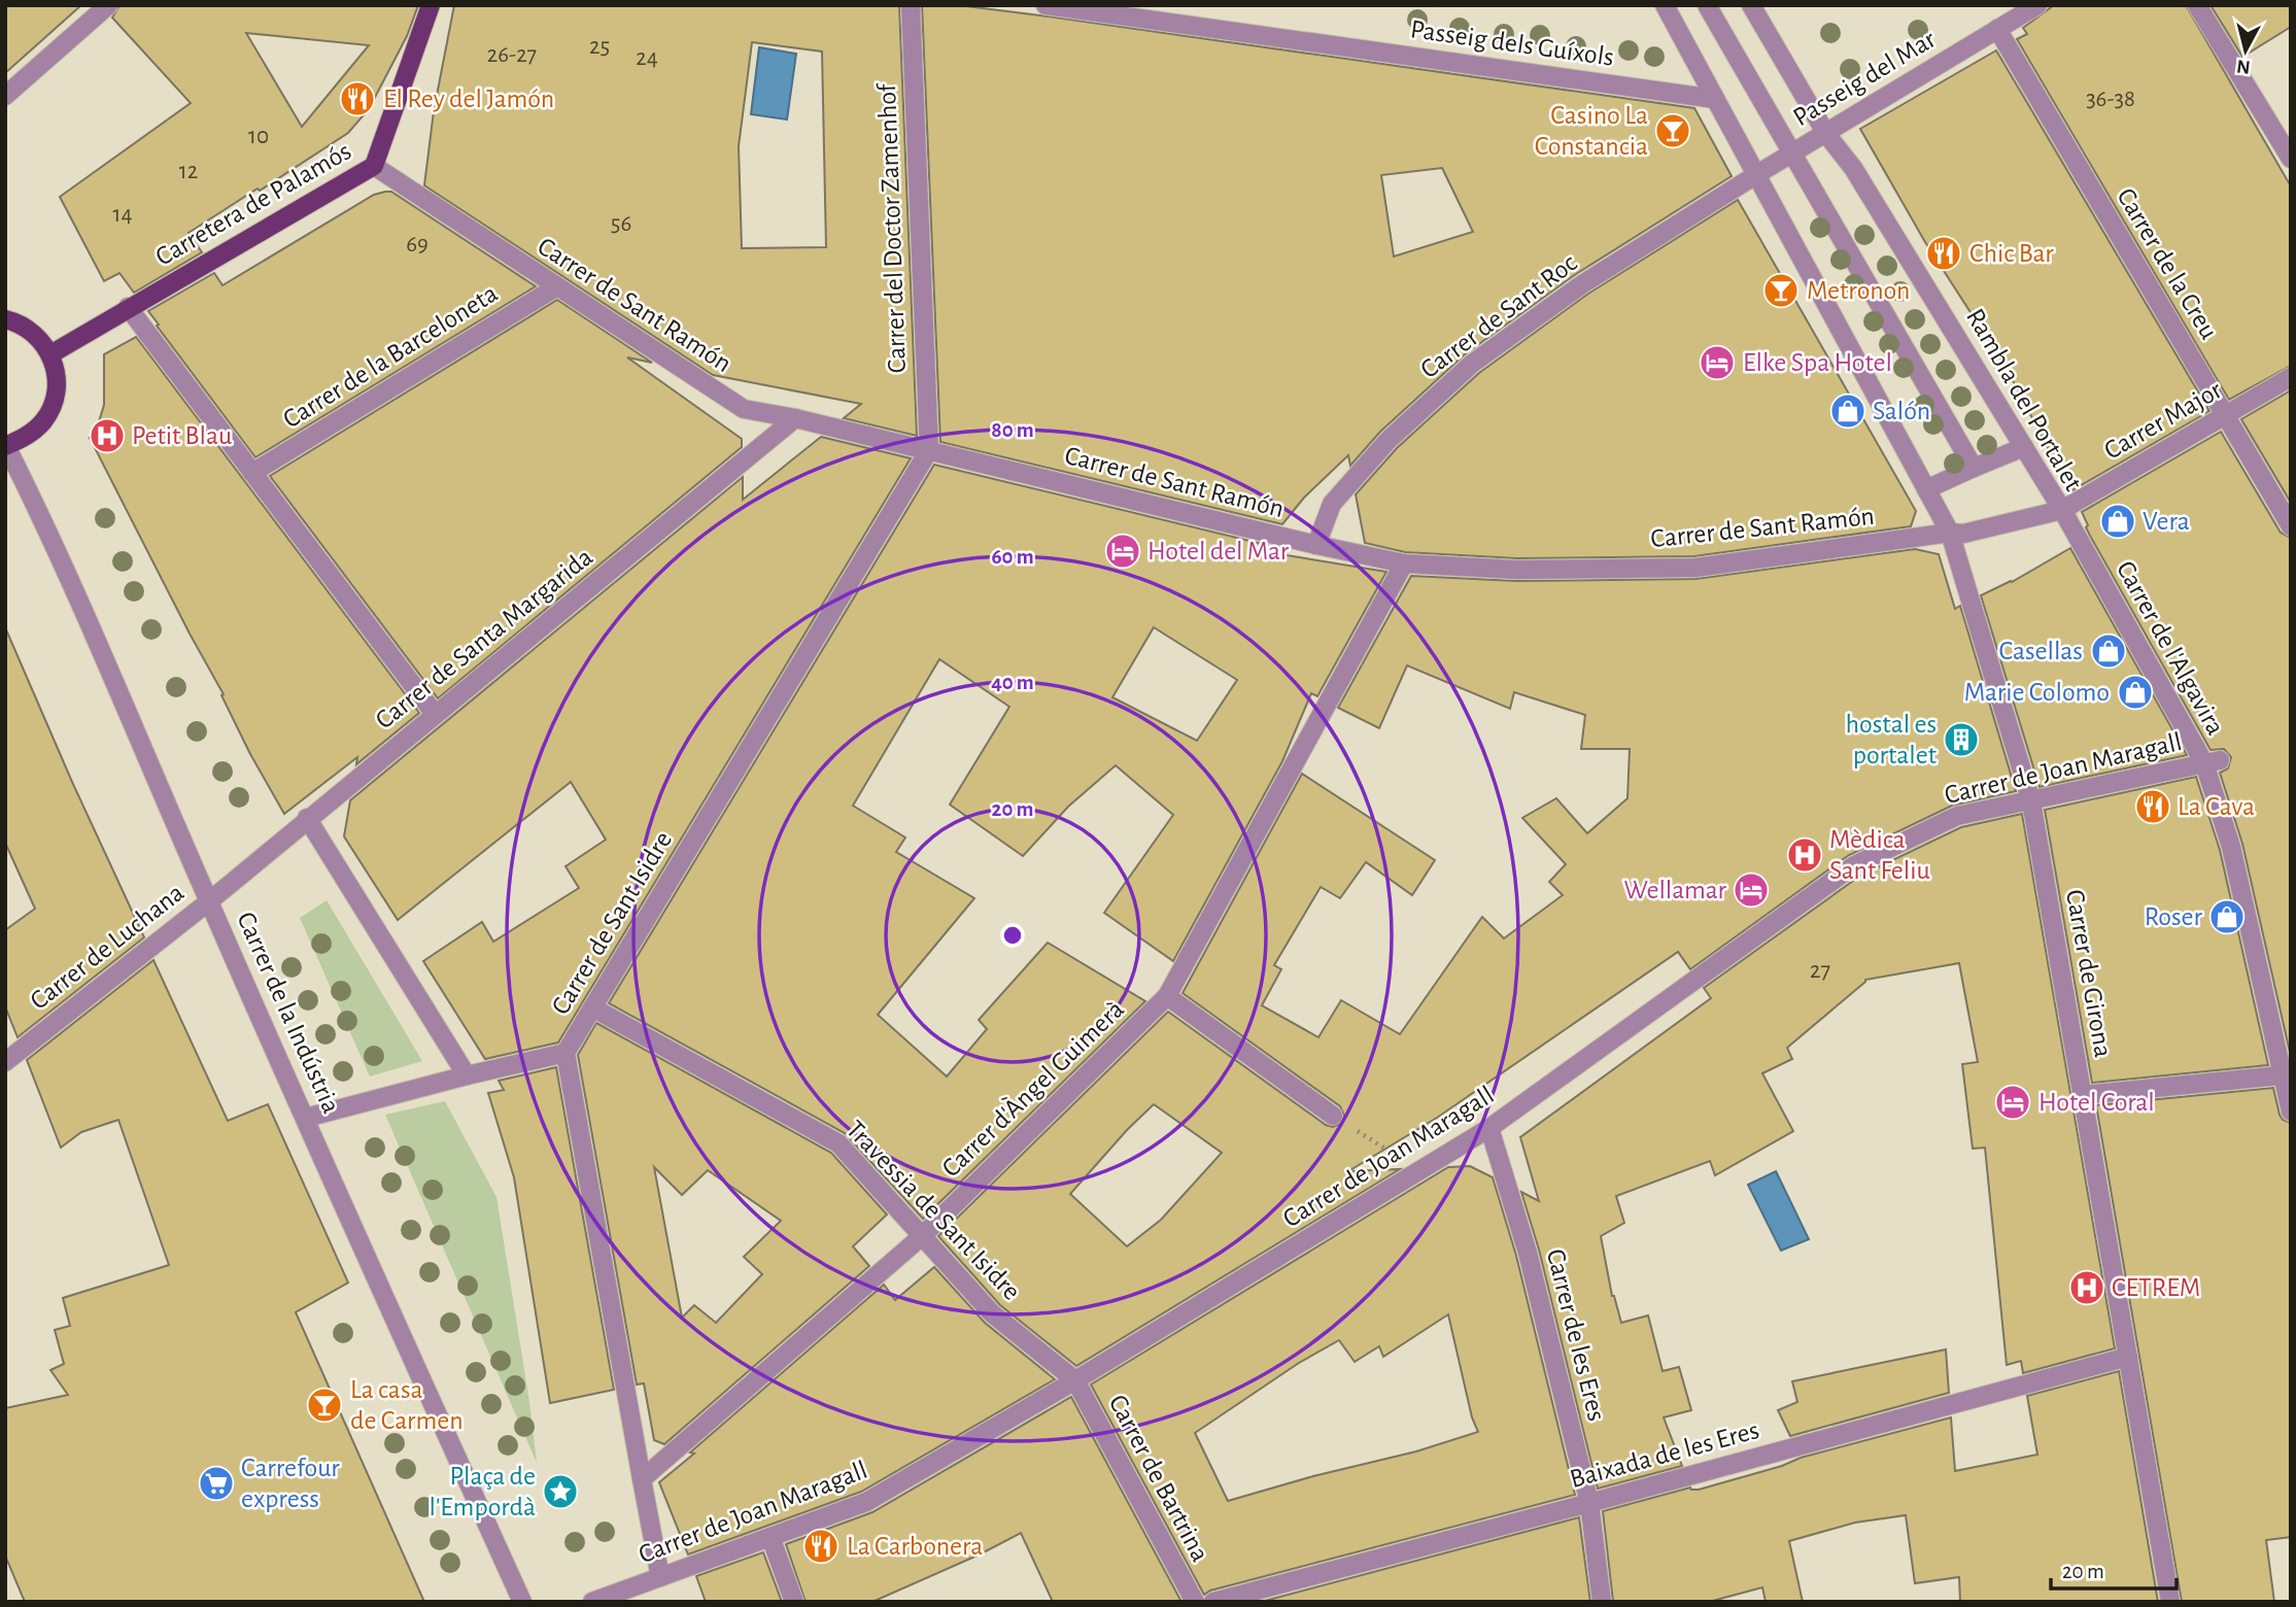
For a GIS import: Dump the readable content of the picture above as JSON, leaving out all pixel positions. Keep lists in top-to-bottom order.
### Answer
{
  "streets": {
    "main road": ["Carretera de Palamós"],
    "street": [
      "Passeig dels Guíxols",
      "Passeig del Mar",
      "Carrer del Doctor Zamenhof",
      "Carrer de la Creu",
      "Carrer de Sant Ramón",
      "Carrer de Sant Roc",
      "Carrer de la Barceloneta",
      "Rambla del Portalet",
      "Carrer Major",
      "Carrer de Santa Margarida",
      "Carrer de l'Algavira",
      "Carrer de Joan Maragall",
      "Carrer de Sant Isidre",
      "Carrer de Luchana",
      "Carrer de Girona",
      "Carrer de la Indústria",
      "Carrer d'Àngel Guimerà",
      "Travessia de Sant Isidre",
      "Carrer de les Eres",
      "Baixada de les Eres",
      "Carrer de Bartrina"
    ]
  },
  "crossings": [
    ["Passeig del Mar", "Carrer de la Creu"],
    ["Passeig del Mar", "Carrer de Sant Roc"],
    ["Passeig del Mar", "Rambla del Portalet"],
    ["Carretera de Palamós", "Carrer de Sant Ramón"],
    ["Carrer del Doctor Zamenhof", "Carrer de Sant Ramón"],
    ["Carrer del Doctor Zamenhof", "Carrer de Sant Isidre"],
    ["Carrer de la Creu", "Carrer Major"],
    ["Carrer de Sant Ramón", "Carrer de Sant Roc"],
    ["Carrer de Sant Ramón", "Carrer de la Barceloneta"],
    ["Carrer de Sant Ramón", "Rambla del Portalet"],
    ["Carrer de Sant Ramón", "Carrer de Santa Margarida"],
    ["Carrer de Sant Ramón", "Carrer de Sant Isidre"],
    ["Carrer de Sant Ramón", "Carrer de Girona"],
    ["Carrer de Sant Ramón", "Carrer d'Àngel Guimerà"],
    ["Rambla del Portalet", "Carrer Major"],
    ["Rambla del Portalet", "Carrer de l'Algavira"],
    ["Rambla del Portalet", "Carrer de Girona"],
    ["Carrer Major", "Carrer de l'Algavira"],
    ["Carrer de Santa Margarida", "Carrer de Luchana"],
    ["Carrer de Santa Margarida", "Carrer de la Indústria"],
    ["Carrer de l'Algavira", "Carrer de Joan Maragall"],
    ["Carrer de Joan Maragall", "Carrer de Girona"],
    ["Carrer de Joan Maragall", "Travessia de Sant Isidre"],
    ["Carrer de Joan Maragall", "Carrer de les Eres"],
    ["Carrer de Joan Maragall", "Carrer de Bartrina"],
    ["Carrer de Sant Isidre", "Carrer d'Àngel Guimerà"],
    ["Carrer de Sant Isidre", "Travessia de Sant Isidre"],
    ["Carrer de Luchana", "Carrer de la Indústria"],
    ["Carrer de Girona", "Baixada de les Eres"],
    ["Carrer d'Àngel Guimerà", "Travessia de Sant Isidre"],
    ["Travessia de Sant Isidre", "Carrer de Bartrina"],
    ["Carrer de les Eres", "Baixada de les Eres"]
  ],
  "places": {
    "restaurant": [
      "El Rey del Jamón",
      "Chic Bar",
      "La Cava",
      "La Carbonera"
    ],
    "bar": ["Casino La Constancia", "Metronon", "La casa de Carmen"],
    "hotel": [
      "Elke Spa Hotel",
      "Hotel del Mar",
      "Wellamar",
      "Hotel Coral"
    ],
    "shop": [
      "Salón",
      "Vera",
      "Casellas",
      "Marie Colomo",
      "Roser"
    ],
    "hospital": ["Petit Blau", "Mèdica Sant Feliu", "CETREM"],
    "building": ["hostal es portalet"],
    "supermarket": ["Carrefour express"],
    "place": ["Plaça de l'Empordà"]
  },
  "house_numbers": [
    "25",
    "26-27",
    "24",
    "36-38",
    "10",
    "12",
    "14",
    "56",
    "69",
    "27"
  ],
  "scale_bar": "20 m",
  "north": "bottom",
  "rings": [
    "80 m",
    "60 m",
    "40 m",
    "20 m"
  ]
}
